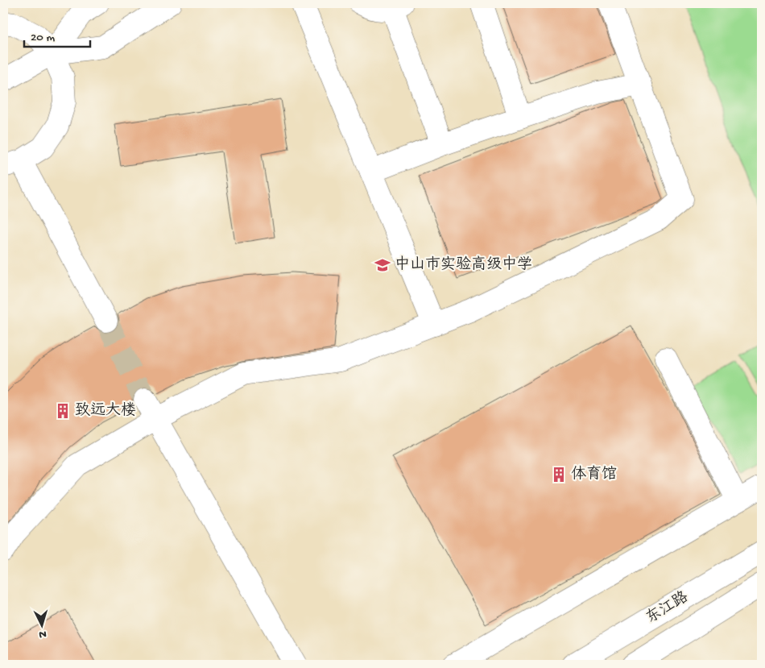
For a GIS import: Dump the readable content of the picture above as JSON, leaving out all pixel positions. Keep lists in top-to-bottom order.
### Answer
{
  "streets": {
    "street": ["东江路"]
  },
  "places": {
    "school or university": ["中山市实验高级中学"],
    "building": ["致远大楼", "体育馆"]
  },
  "scale_bar": "20 m",
  "north": "bottom"
}
